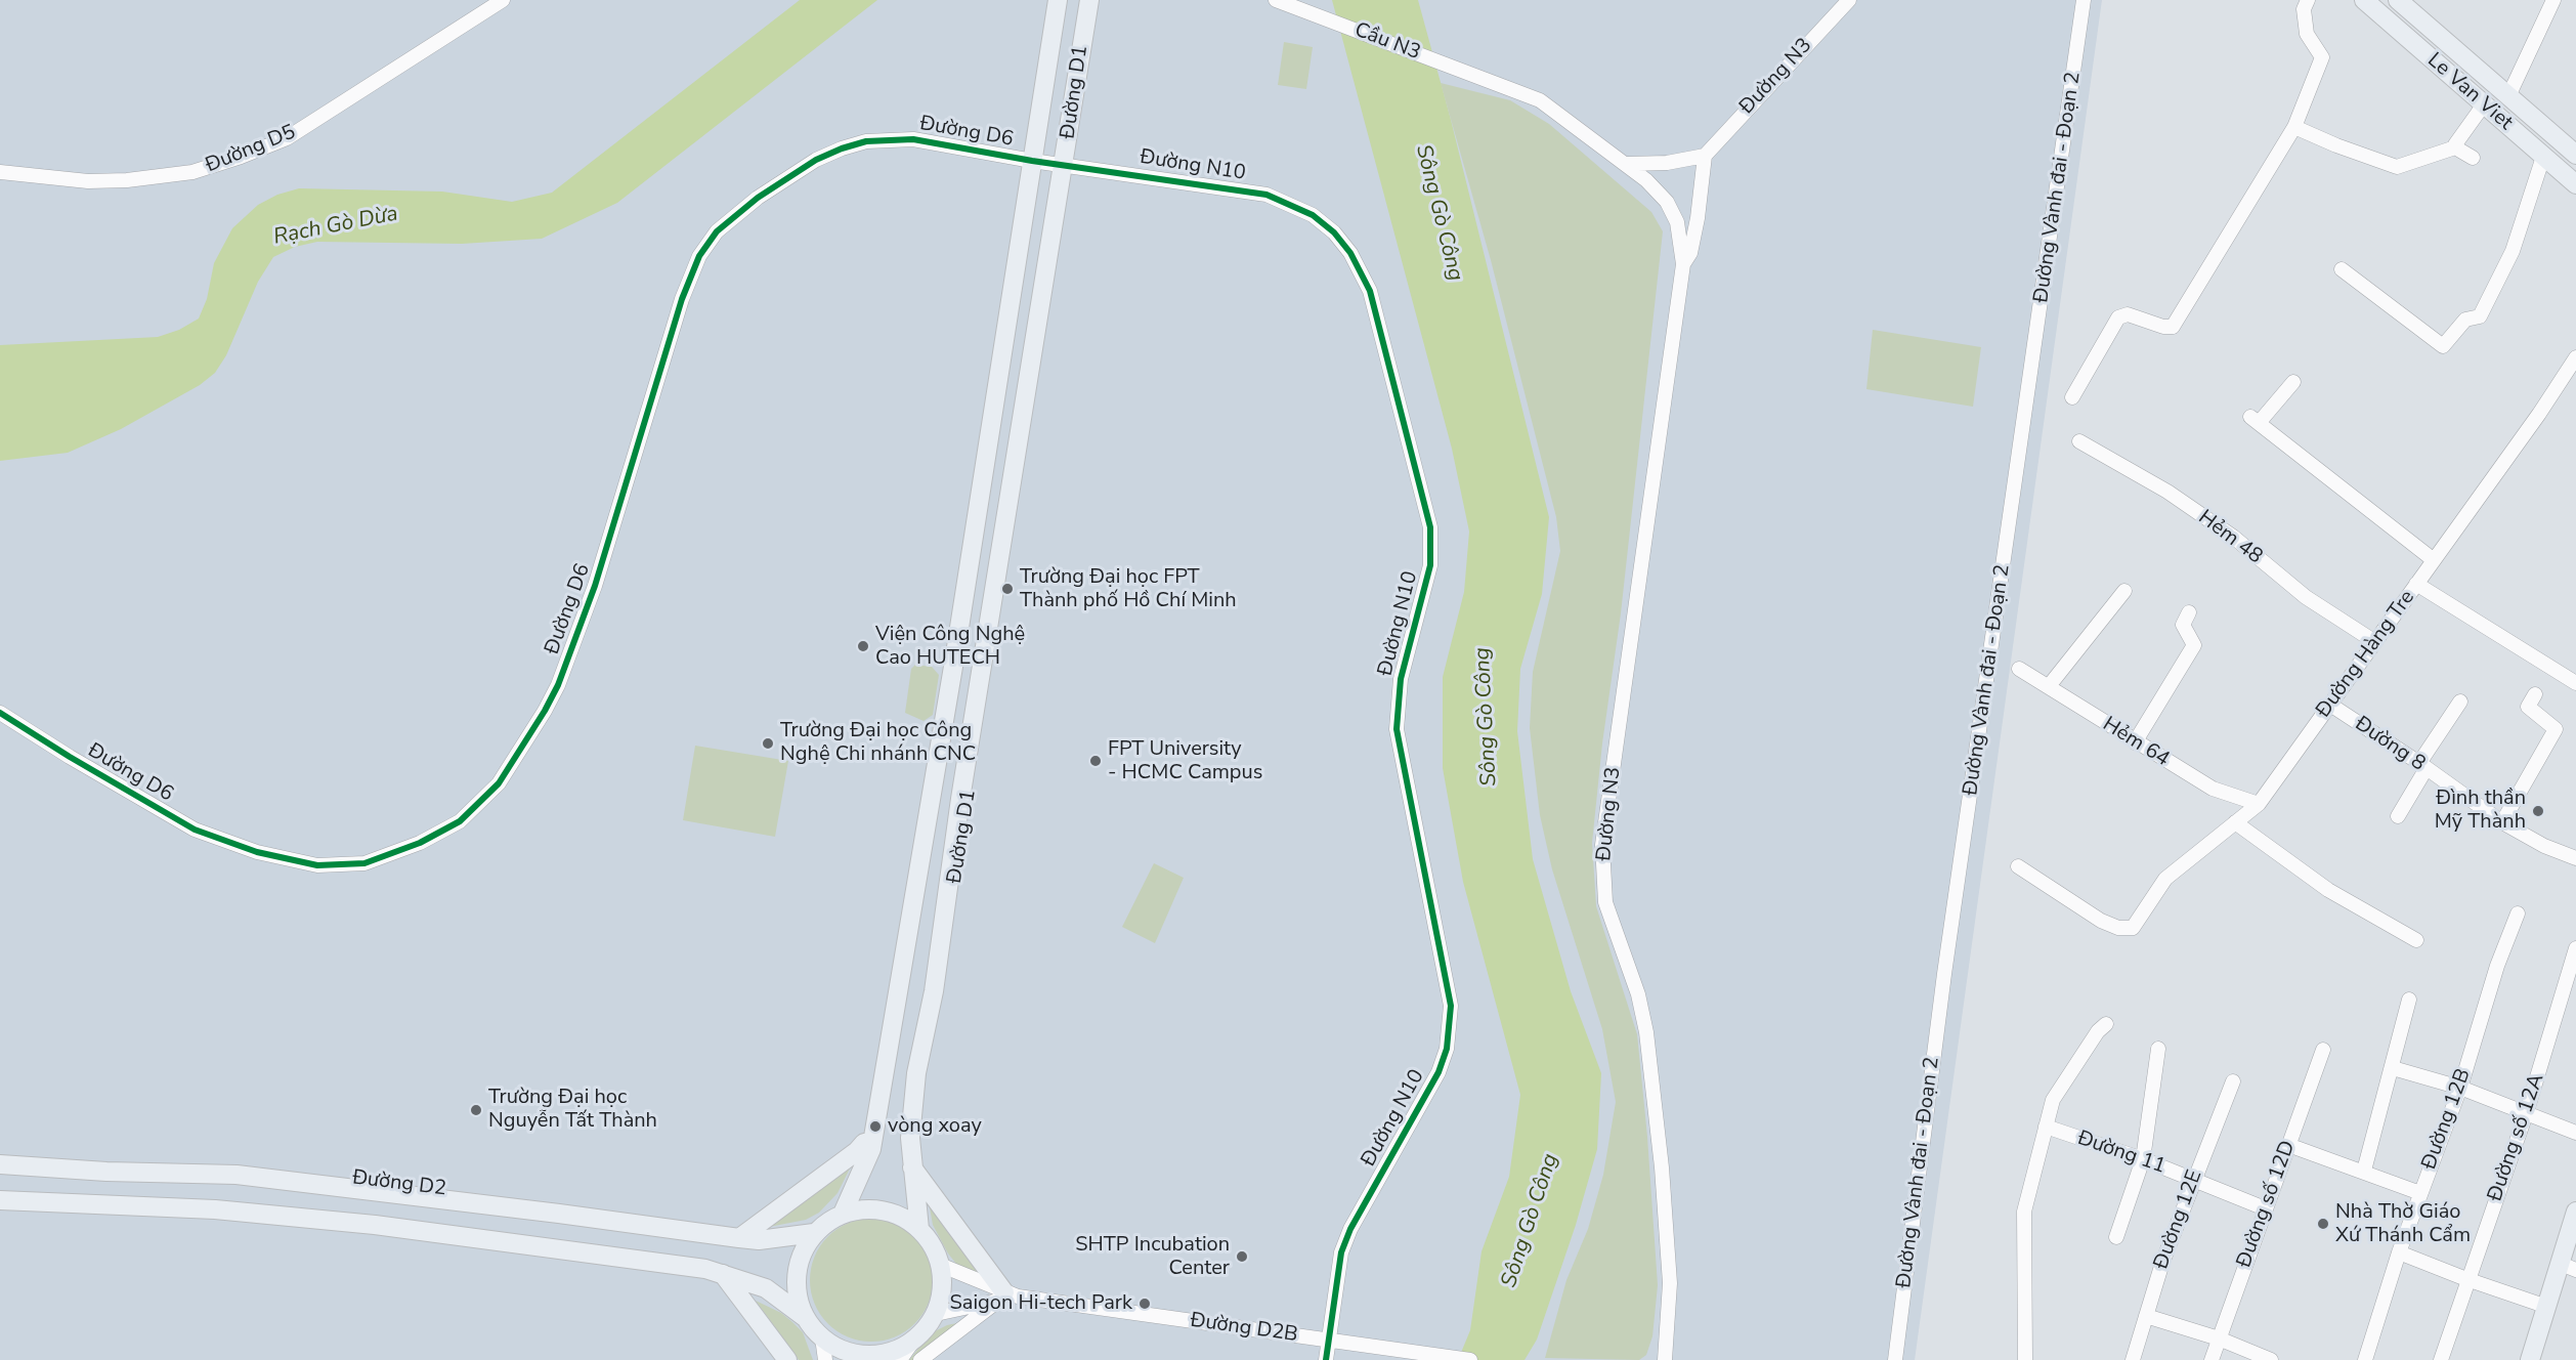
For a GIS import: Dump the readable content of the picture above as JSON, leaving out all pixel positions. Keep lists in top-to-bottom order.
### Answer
{
  "streets": {
    "main road": ["Đường D1", "Le Van Viet", "Đường D2"],
    "street": [
      "Cầu N3",
      "Đường N3",
      "Đường D6",
      "Đường D5",
      "Đường N10",
      "Đường Vành đai - Đoạn 2",
      "Hẻm 48",
      "Đường Hàng Tre",
      "Hẻm 64",
      "Đường 8",
      "Đường 12B",
      "Đường số 12A",
      "Đường 11",
      "Đường số 12D",
      "Đường 12E",
      "Đường D2B"
    ]
  },
  "crossings": [
    ["Cầu N3", "Đường N3"],
    ["Đường D1", "Đường D6"],
    ["Đường D1", "Đường N10"],
    ["Đường D1", "Đường D2"],
    ["Đường D1", "Đường D2B"],
    ["Đường D6", "Đường N10"],
    ["Đường N10", "Đường D2B"],
    ["Hẻm 48", "Đường Hàng Tre"],
    ["Đường Hàng Tre", "Hẻm 64"],
    ["Đường Hàng Tre", "Đường 8"],
    ["Đường 11", "Đường số 12D"],
    ["Đường 11", "Đường 12E"],
    ["Đường D2", "Đường D2B"]
  ],
  "water": ["Sông Gò Công", "Rạch Gò Dừa"],
  "places": [
    "Trường Đại học FPT Thành phố Hồ Chí Minh",
    "Viện Công Nghệ Cao HUTECH",
    "Trường Đại học Công Nghệ Chi nhánh CNC",
    "FPT University - HCMC Campus",
    "Đình thần Mỹ Thành",
    "Trường Đại học Nguyễn Tất Thành",
    "vòng xoay",
    "Nhà Thờ Giáo Xứ Thánh Cẩm",
    "SHTP Incubation Center",
    "Saigon Hi-tech Park"
  ]
}
